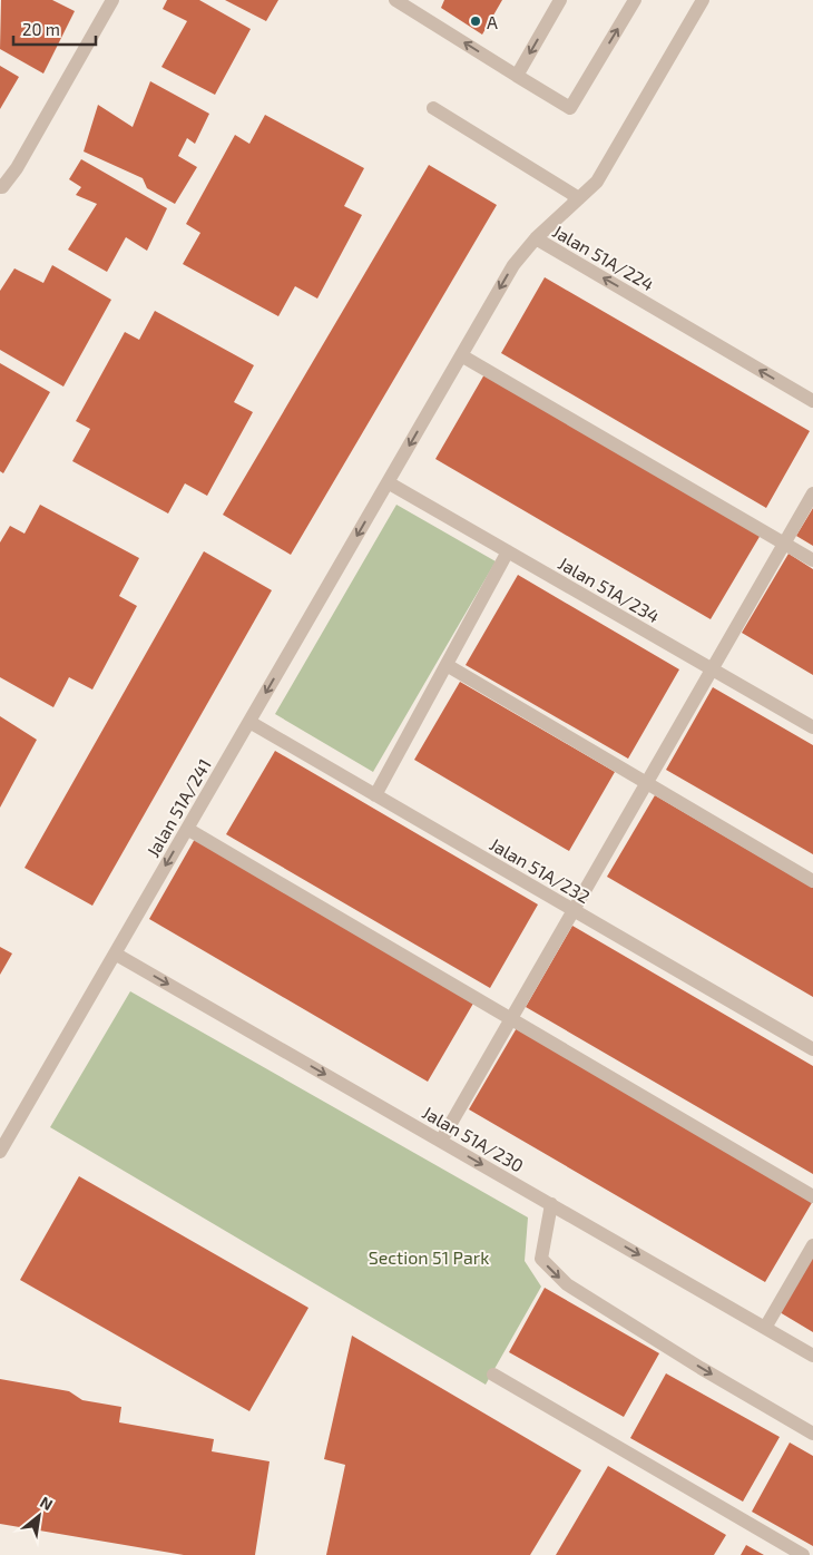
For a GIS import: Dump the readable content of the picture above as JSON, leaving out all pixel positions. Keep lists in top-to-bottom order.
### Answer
{
  "streets": {
    "street": [
      "Jalan 51A/224",
      "Jalan 51A/234",
      "Jalan 51A/241",
      "Jalan 51A/232",
      "Jalan 51A/230"
    ]
  },
  "crossings": [
    ["Jalan 51A/224", "Jalan 51A/234"],
    ["Jalan 51A/224", "Jalan 51A/241"],
    ["Jalan 51A/234", "Jalan 51A/241"],
    ["Jalan 51A/241", "Jalan 51A/232"],
    ["Jalan 51A/241", "Jalan 51A/230"]
  ],
  "one_way": ["Jalan 51A/241", "Jalan 51A/230"],
  "parks": ["Section 51 Park"],
  "places": ["A"],
  "scale_bar": "20 m",
  "north": "top right"
}
